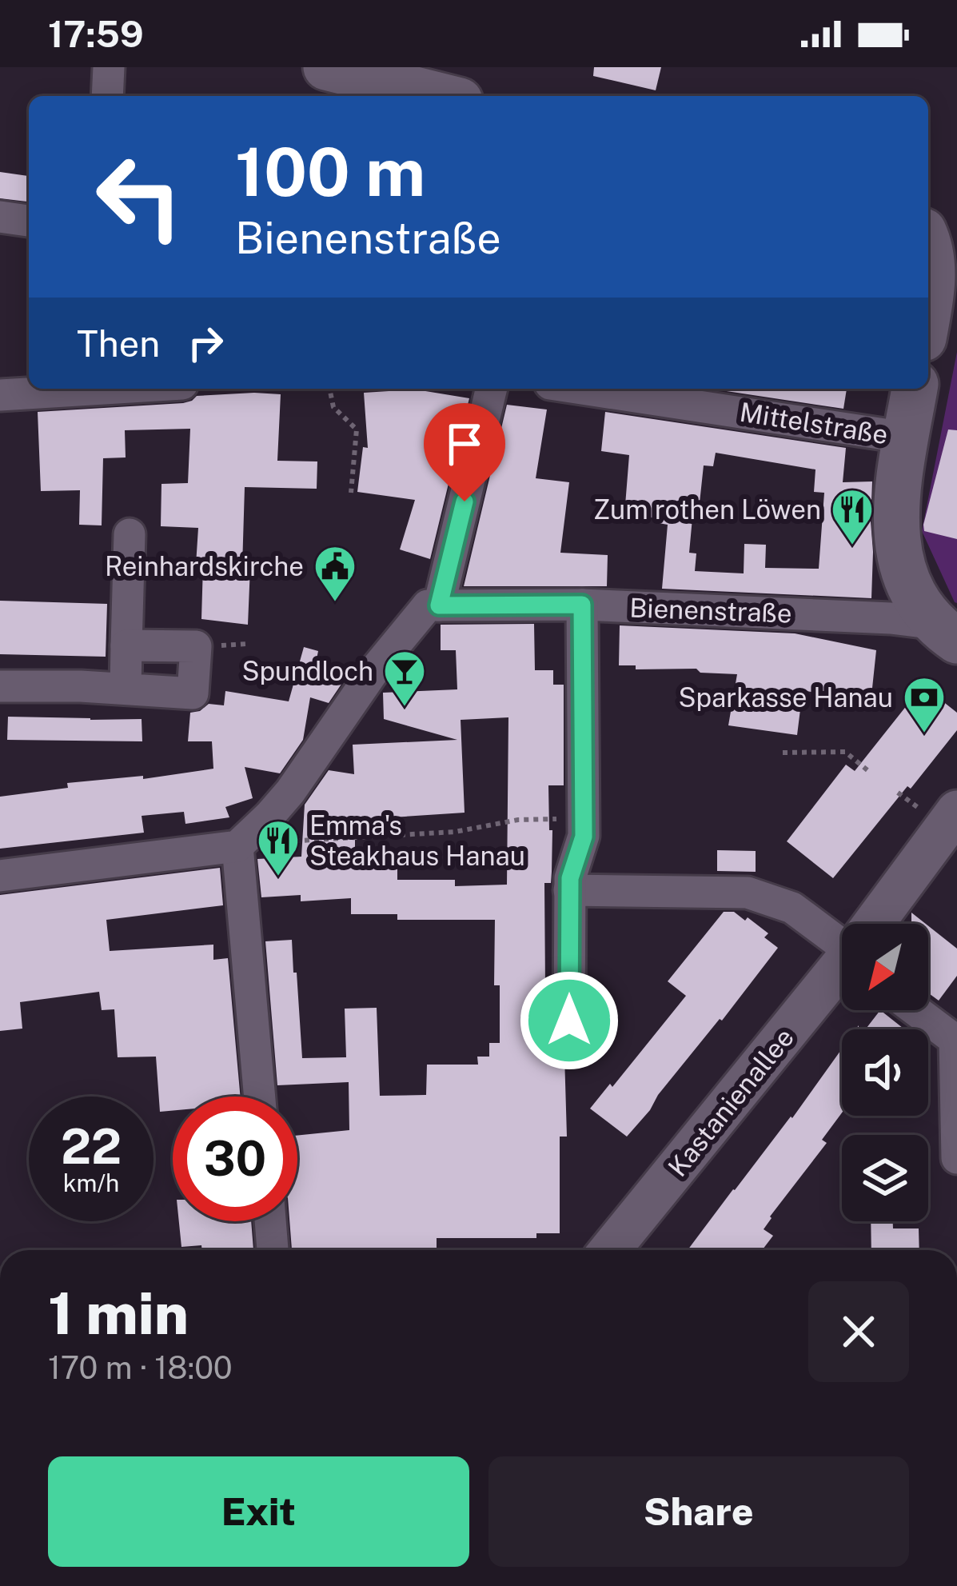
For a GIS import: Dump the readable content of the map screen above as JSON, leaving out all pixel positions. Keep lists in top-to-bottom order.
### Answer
{
  "streets": {
    "street": ["Mittelstraße", "Bienenstraße", "Kastanienallee"]
  },
  "places": {
    "restaurant": ["Zum rothen Löwen", "Emma's Steakhaus Hanau"],
    "public building": ["Reinhardskirche"],
    "bar": ["Spundloch"],
    "bank": ["Sparkasse Hanau"]
  },
  "north": "bottom left",
  "page": {
    "status": "17:59",
    "turn": ["100 m", "Bienenstraße"],
    "then": "Then",
    "speed": "22 km/h",
    "limit": "30",
    "heading": ["1 min", "170 m · 18:00"],
    "buttons": ["Exit", "Share"]
  }
}
